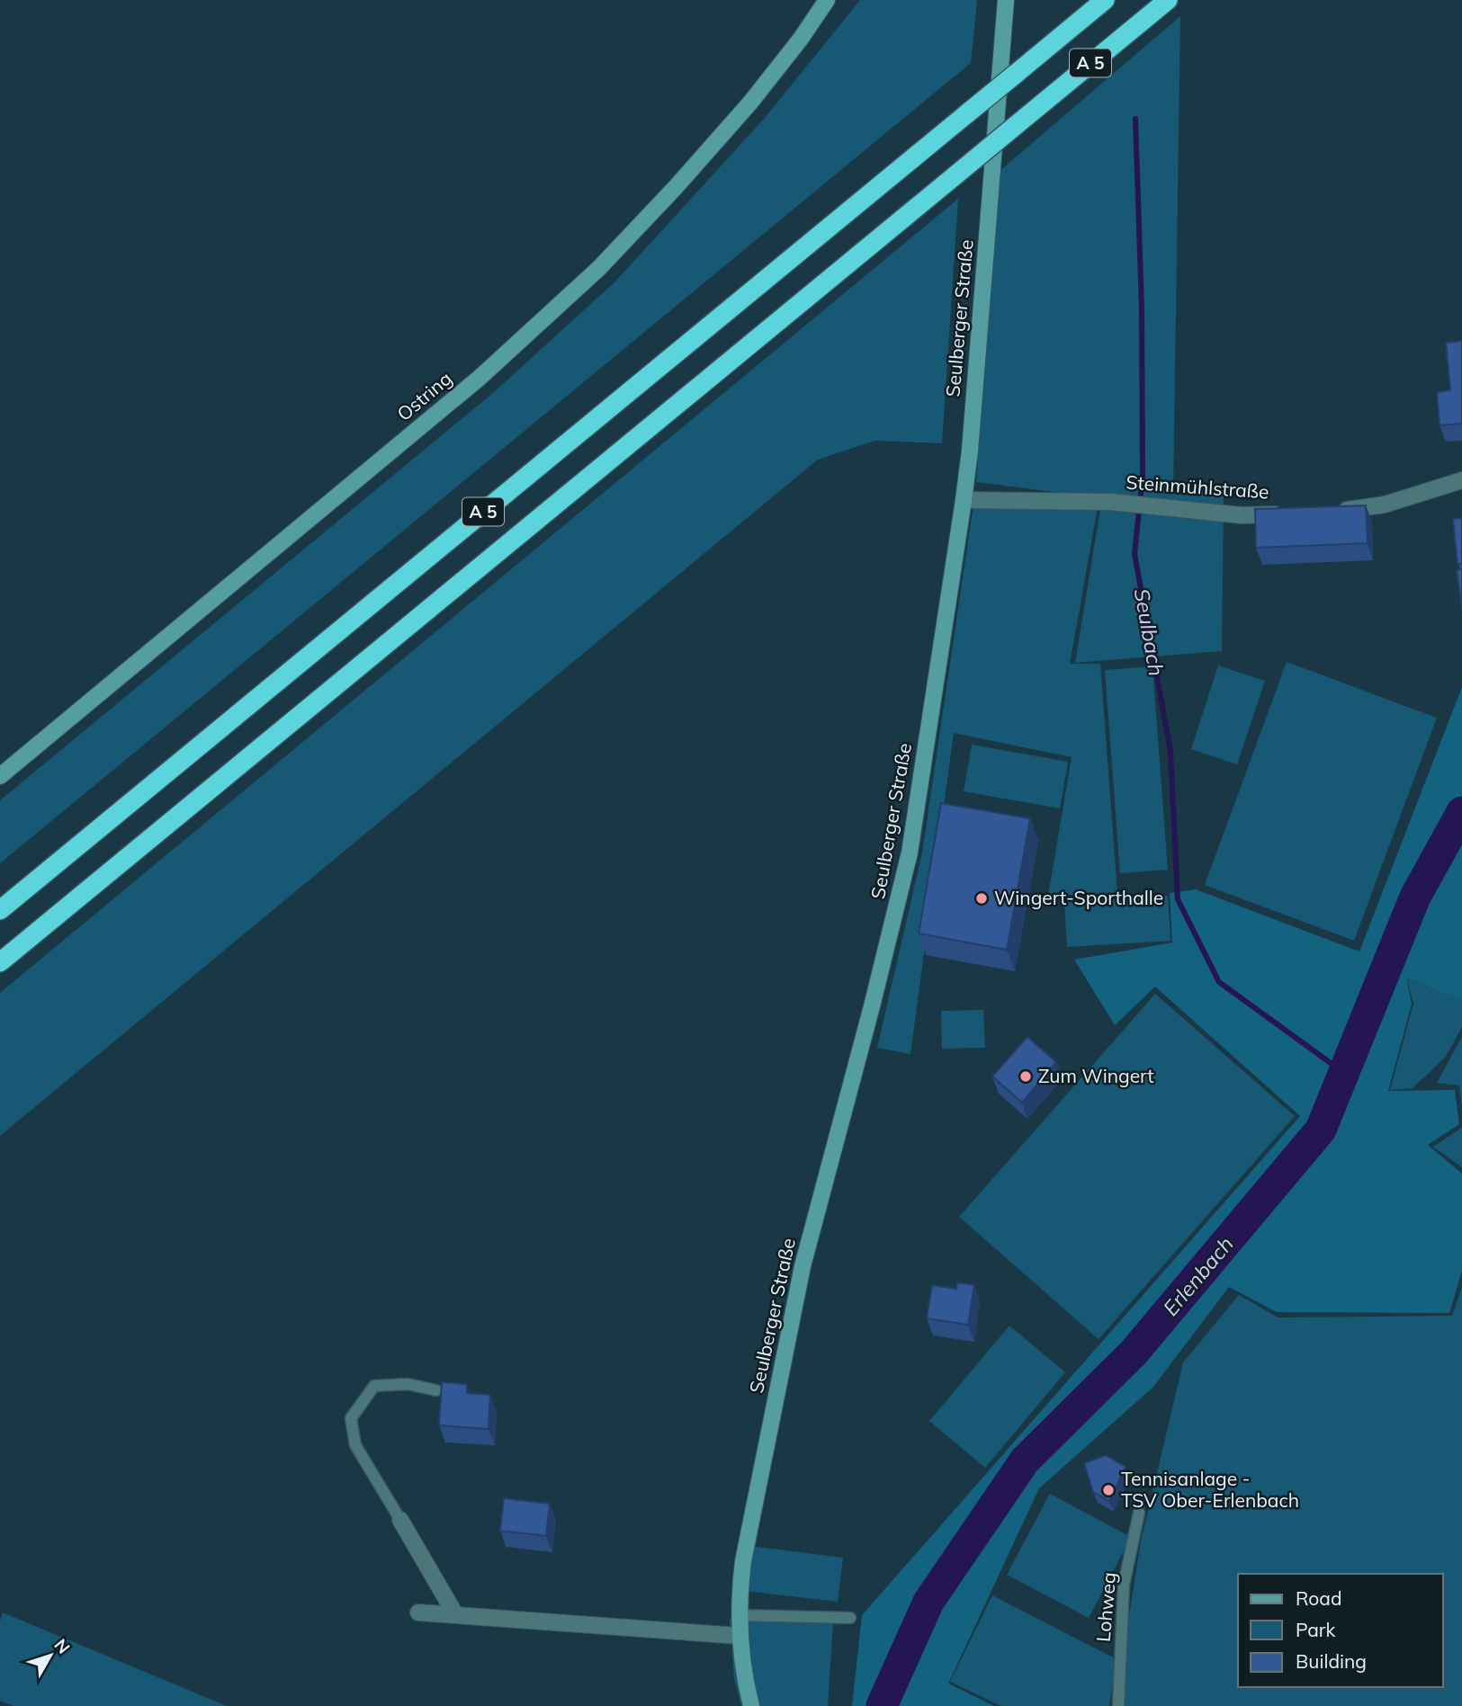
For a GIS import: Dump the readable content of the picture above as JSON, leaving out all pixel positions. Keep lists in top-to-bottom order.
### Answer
{
  "streets": {
    "highway": ["A 5"],
    "street": ["Seulberger Straße", "Ostring", "Steinmühlstraße"],
    "lane": ["Lohweg"]
  },
  "crossings": [
    ["Seulberger Straße", "Steinmühlstraße"]
  ],
  "water": ["Seulbach", "Erlenbach"],
  "places": ["Wingert-Sporthalle", "Zum Wingert", "Tennisanlage - TSV Ober-Erlenbach"],
  "legend": ["Road", "Park", "Building"],
  "north": "top right"
}
